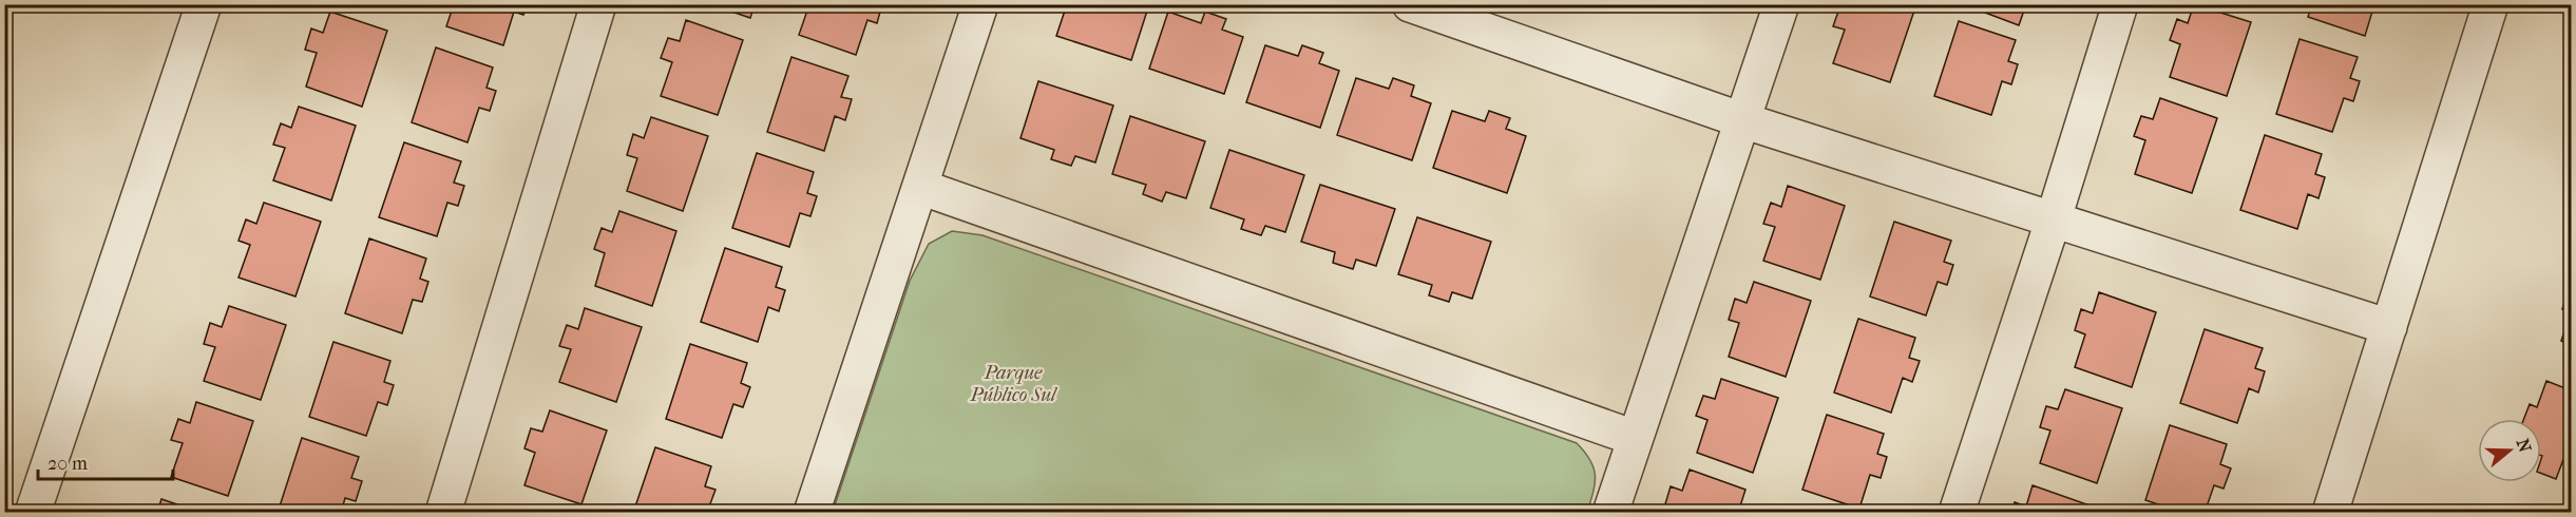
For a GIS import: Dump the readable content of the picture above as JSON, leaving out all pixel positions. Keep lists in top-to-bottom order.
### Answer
{
  "parks": ["Parque Público Sul"],
  "scale_bar": "20 m",
  "north": "right"
}
